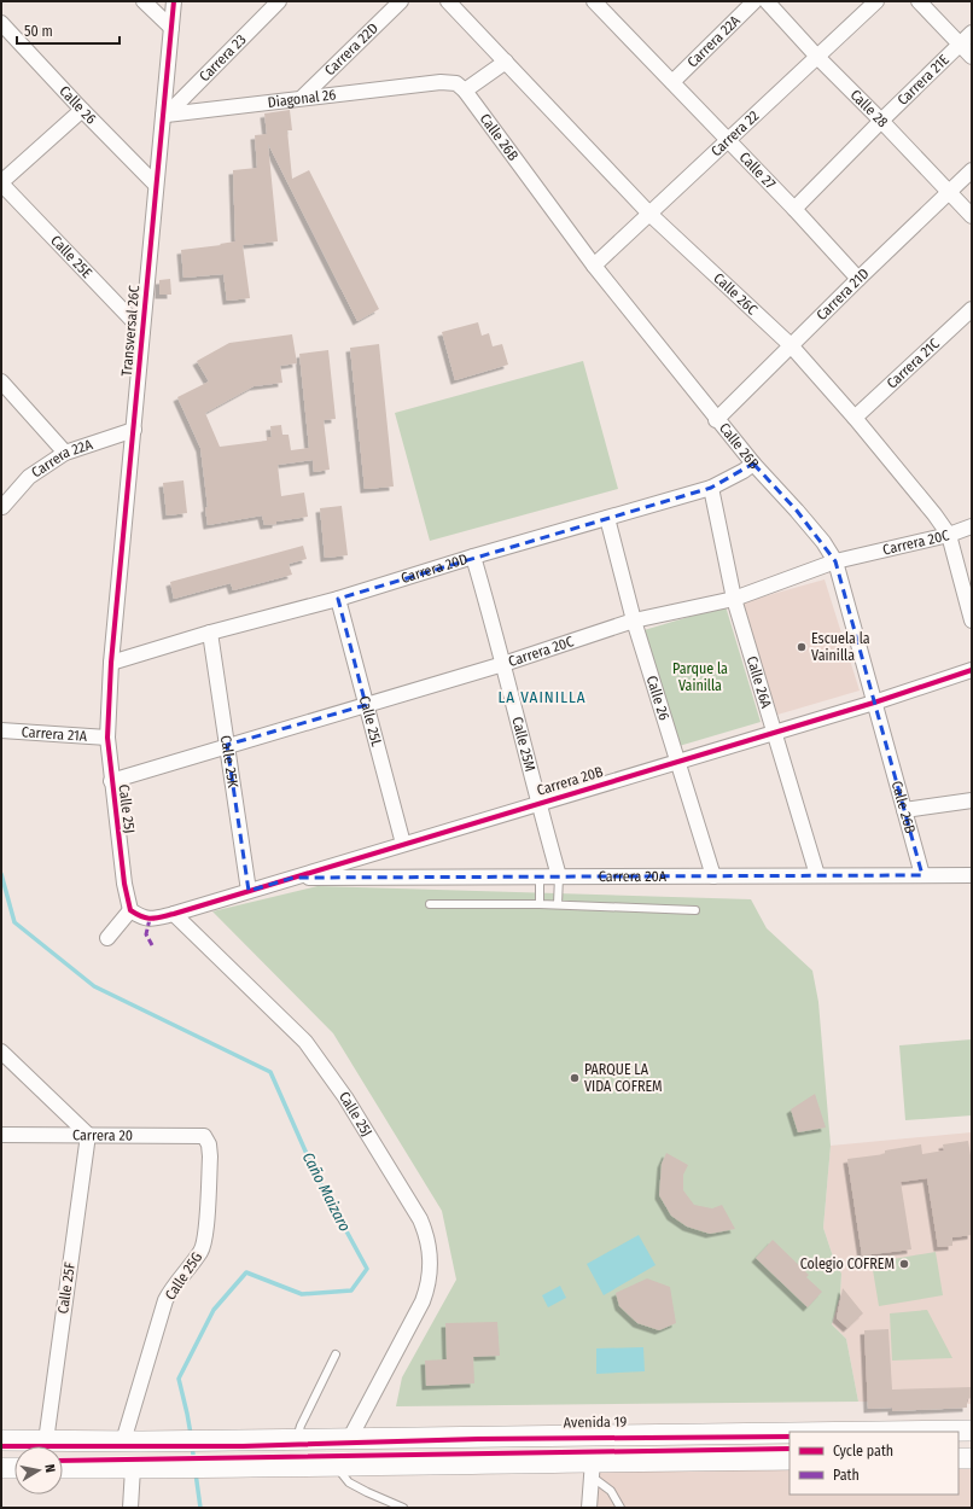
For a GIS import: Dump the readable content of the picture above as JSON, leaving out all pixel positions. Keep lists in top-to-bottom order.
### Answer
{
  "streets": {
    "main road": ["Avenida 19"],
    "street": [
      "Carrera 22A",
      "Carrera 22D",
      "Carrera 23",
      "Carrera 21E",
      "Diagonal 26",
      "Calle 26",
      "Calle 28",
      "Carrera 22",
      "Calle 26B",
      "Calle 27",
      "Calle 25E",
      "Carrera 21D",
      "Calle 26C",
      "Transversal 26C",
      "Carrera 21C",
      "Carrera 20C",
      "Carrera 20D",
      "Calle 26A",
      "Calle 25L",
      "Carrera 21A",
      "Calle 25M",
      "Calle 25K",
      "Carrera 20B",
      "Calle 25J",
      "Carrera 20A",
      "Carrera 20",
      "Calle 25G",
      "Calle 25F"
    ]
  },
  "crossings": [
    ["Carrera 22A", "Calle 27"],
    ["Carrera 22A", "Transversal 26C"],
    ["Carrera 22D", "Diagonal 26"],
    ["Carrera 23", "Diagonal 26"],
    ["Carrera 23", "Transversal 26C"],
    ["Carrera 21E", "Calle 28"],
    ["Carrera 21E", "Calle 27"],
    ["Diagonal 26", "Calle 26B"],
    ["Diagonal 26", "Transversal 26C"],
    ["Calle 26", "Transversal 26C"],
    ["Calle 26", "Carrera 20C"],
    ["Calle 26", "Carrera 20D"],
    ["Calle 26", "Carrera 20B"],
    ["Calle 26", "Carrera 20A"],
    ["Calle 28", "Carrera 22"],
    ["Calle 28", "Carrera 21D"],
    ["Carrera 22", "Calle 26B"],
    ["Carrera 22", "Calle 27"],
    ["Carrera 22", "Calle 26C"],
    ["Calle 26B", "Carrera 21D"],
    ["Calle 26B", "Carrera 20C"],
    ["Calle 26B", "Carrera 20D"],
    ["Calle 26B", "Carrera 20B"],
    ["Calle 26B", "Carrera 20A"],
    ["Calle 27", "Carrera 21D"],
    ["Calle 25E", "Transversal 26C"],
    ["Carrera 21D", "Calle 26C"],
    ["Calle 26C", "Carrera 21C"],
    ["Calle 26C", "Carrera 20C"],
    ["Transversal 26C", "Carrera 20D"],
    ["Transversal 26C", "Calle 25J"],
    ["Carrera 20C", "Calle 26A"],
    ["Carrera 20C", "Calle 25L"],
    ["Carrera 20C", "Calle 25M"],
    ["Carrera 20C", "Calle 25K"],
    ["Carrera 20C", "Calle 25J"],
    ["Carrera 20D", "Calle 26A"],
    ["Carrera 20D", "Calle 25L"],
    ["Carrera 20D", "Calle 25M"],
    ["Carrera 20D", "Calle 25K"],
    ["Carrera 20D", "Calle 25J"],
    ["Calle 26A", "Carrera 20B"],
    ["Calle 26A", "Carrera 20A"],
    ["Calle 25L", "Carrera 20B"],
    ["Carrera 21A", "Calle 25J"],
    ["Calle 25M", "Carrera 20B"],
    ["Calle 25M", "Carrera 20A"],
    ["Calle 25K", "Carrera 20B"],
    ["Carrera 20B", "Calle 25J"],
    ["Carrera 20B", "Carrera 20A"],
    ["Calle 25J", "Avenida 19"],
    ["Carrera 20", "Calle 25G"],
    ["Carrera 20", "Calle 25F"],
    ["Calle 25G", "Avenida 19"],
    ["Calle 25F", "Avenida 19"]
  ],
  "districts": ["LA VAINILLA"],
  "water": ["Caño Maizaro"],
  "parks": ["Parque la Vainilla"],
  "places": ["Escuela la Vainilla", "PARQUE LA VIDA COFREM", "Colegio COFREM"],
  "legend": ["Cycle path", "Path"],
  "scale_bar": "50 m",
  "north": "right"
}
